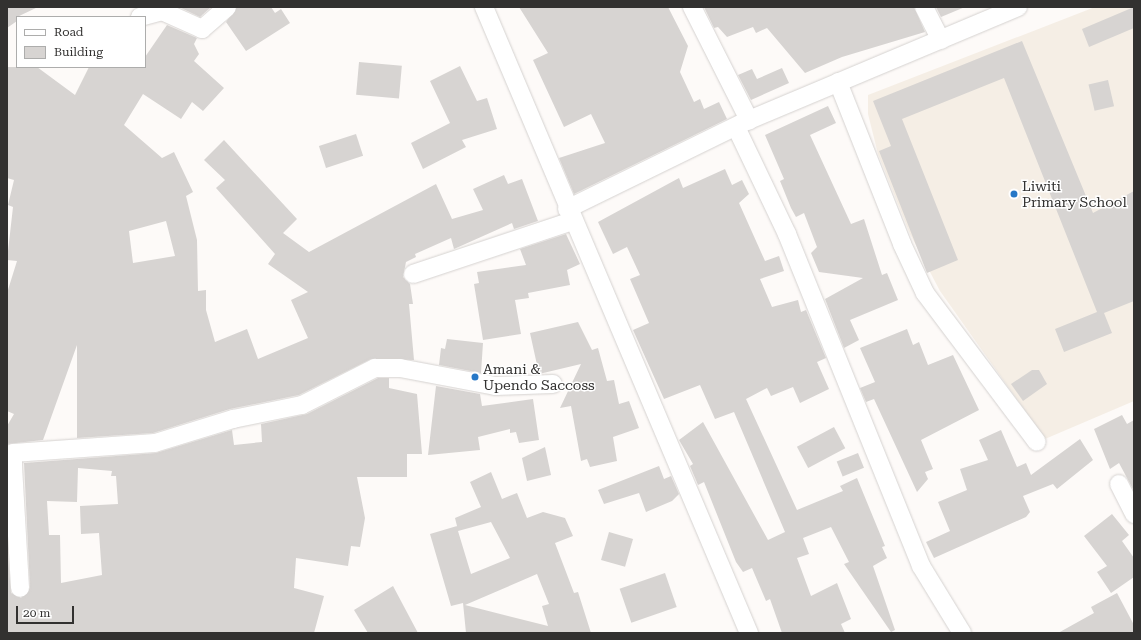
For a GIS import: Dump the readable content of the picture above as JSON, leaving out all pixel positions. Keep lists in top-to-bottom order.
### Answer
{
  "places": ["Liwiti Primary School", "Amani & Upendo Saccoss"],
  "legend": ["Road", "Building"],
  "scale_bar": "20 m"
}
